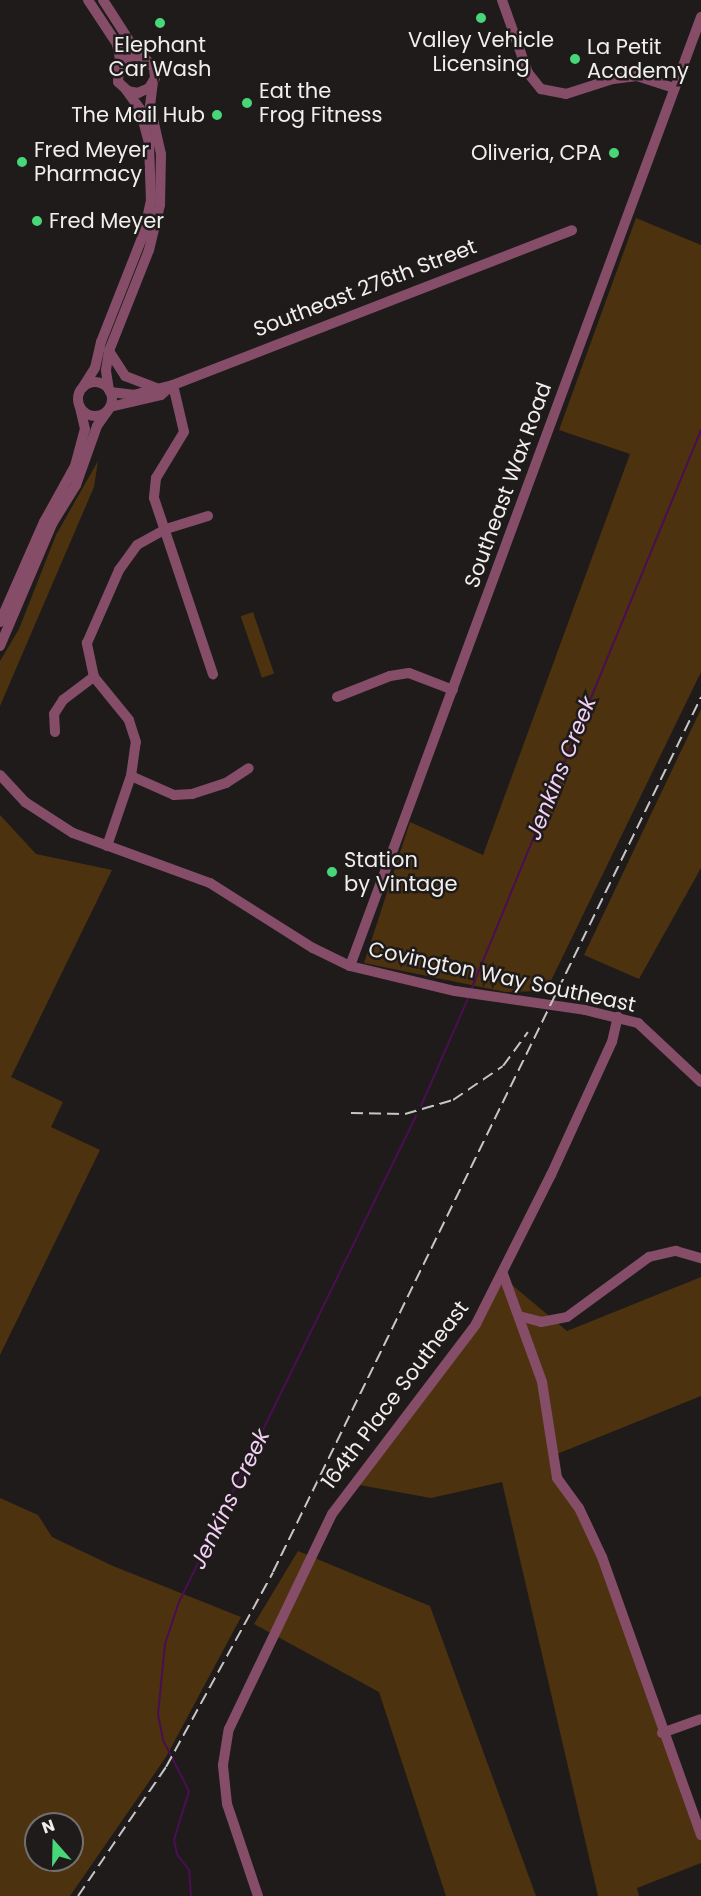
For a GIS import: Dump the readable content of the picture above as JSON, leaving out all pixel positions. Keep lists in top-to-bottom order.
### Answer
{
  "streets": {
    "street": [
      "Southeast 276th Street",
      "Southeast Wax Road",
      "Covington Way Southeast",
      "164th Place Southeast"
    ]
  },
  "crossings": [
    ["Southeast Wax Road", "Covington Way Southeast"],
    ["Covington Way Southeast", "164th Place Southeast"]
  ],
  "water": ["Jenkins Creek"],
  "places": [
    "Valley Vehicle Licensing",
    "Elephant Car Wash",
    "La Petit Academy",
    "Eat the Frog Fitness",
    "The Mail Hub",
    "Oliveria, CPA",
    "Fred Meyer Pharmacy",
    "Fred Meyer",
    "Station by Vintage"
  ],
  "north": "top"
}
